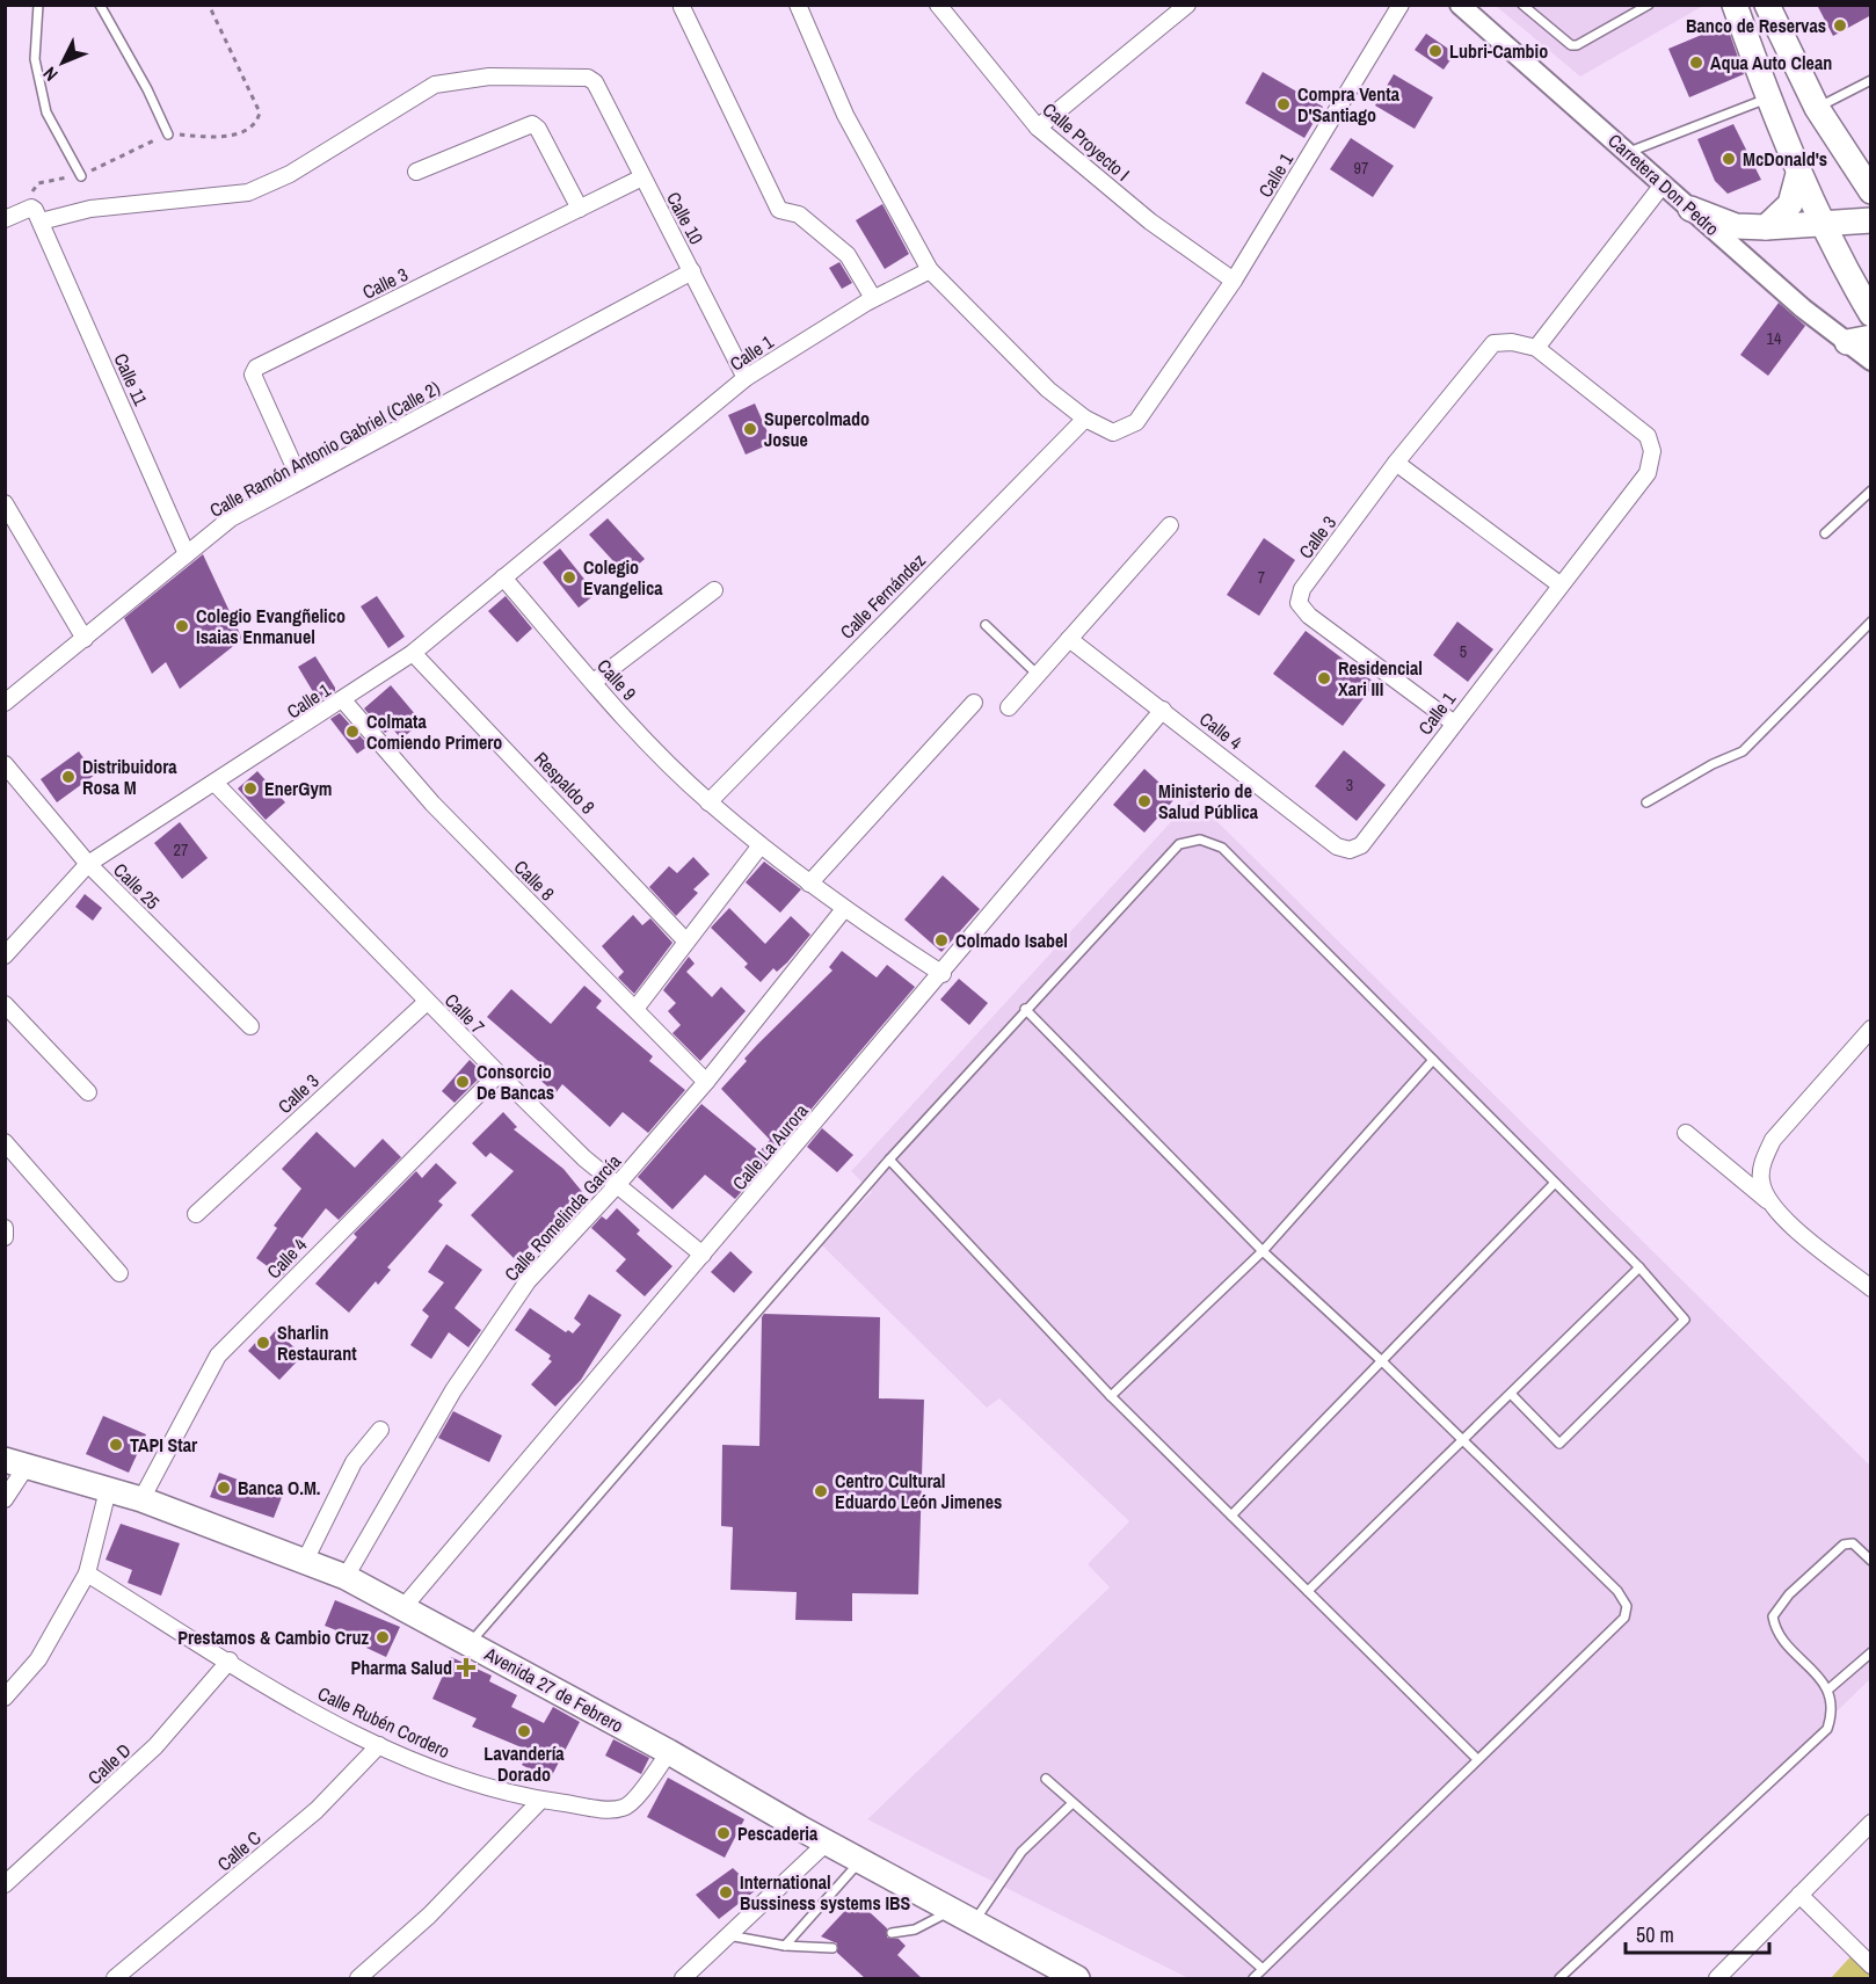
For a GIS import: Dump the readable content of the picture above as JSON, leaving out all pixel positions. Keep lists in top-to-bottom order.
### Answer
{
  "streets": {
    "main road": ["Avenida 27 de Febrero"],
    "street": [
      "Calle Proyecto I",
      "Calle 1",
      "Carretera Don Pedro",
      "Calle 10",
      "Calle 3",
      "Calle 11",
      "Calle Ramón Antonio Gabriel (Calle 2)",
      "Calle Fernández",
      "Calle 9",
      "Calle 4",
      "Respaldo 8",
      "Calle 8",
      "Calle 25",
      "Calle 7",
      "Calle La Aurora",
      "Calle Romelinda García",
      "Calle Rubén Cordero",
      "Calle D",
      "Calle C"
    ]
  },
  "crossings": [
    ["Calle Proyecto I", "Calle 1"],
    ["Calle 1", "Calle 10"],
    ["Calle 1", "Calle 3"],
    ["Calle 1", "Calle Fernández"],
    ["Calle 1", "Calle 9"],
    ["Calle 1", "Calle 4"],
    ["Calle 1", "Respaldo 8"],
    ["Calle 1", "Calle 8"],
    ["Calle 1", "Calle 25"],
    ["Calle 1", "Calle 7"],
    ["Calle 10", "Calle 3"],
    ["Calle 10", "Calle 11"],
    ["Calle 10", "Calle Ramón Antonio Gabriel (Calle 2)"],
    ["Calle 3", "Calle Ramón Antonio Gabriel (Calle 2)"],
    ["Calle 3", "Calle 7"],
    ["Calle 11", "Calle Ramón Antonio Gabriel (Calle 2)"],
    ["Calle Fernández", "Calle 9"],
    ["Calle 4", "Calle 7"],
    ["Calle 4", "Calle La Aurora"],
    ["Calle 4", "Avenida 27 de Febrero"],
    ["Calle 8", "Calle Romelinda García"],
    ["Calle 7", "Calle La Aurora"],
    ["Calle 7", "Calle Romelinda García"],
    ["Calle La Aurora", "Avenida 27 de Febrero"],
    ["Calle Romelinda García", "Avenida 27 de Febrero"],
    ["Avenida 27 de Febrero", "Calle Rubén Cordero"],
    ["Calle Rubén Cordero", "Calle D"],
    ["Calle Rubén Cordero", "Calle C"]
  ],
  "places": {
    "other": [
      "Banco de Reservas",
      "Lubri-Cambio",
      "Aqua Auto Clean",
      "Compra Venta D'Santiago",
      "McDonald's",
      "Supercolmado Josue",
      "Colegio Evangelica",
      "Colegio Evangñelico Isaias Enmanuel",
      "Residencial Xari III",
      "Colmata Comiendo Primero",
      "Distribuidora Rosa M",
      "EnerGym",
      "Ministerio de Salud Pública",
      "Colmado Isabel",
      "Consorcio De Bancas",
      "Sharlin Restaurant",
      "TAPI Star",
      "Banca O.M.",
      "Centro Cultural Eduardo León Jimenes",
      "Prestamos & Cambio Cruz",
      "Lavandería Dorado",
      "Pescaderia",
      "International Bussiness systems IBS"
    ],
    "health": ["Pharma Salud"]
  },
  "house_numbers": [
    "97",
    "14",
    "7",
    "5",
    "3",
    "27"
  ],
  "scale_bar": "50 m",
  "north": "bottom left"
}
